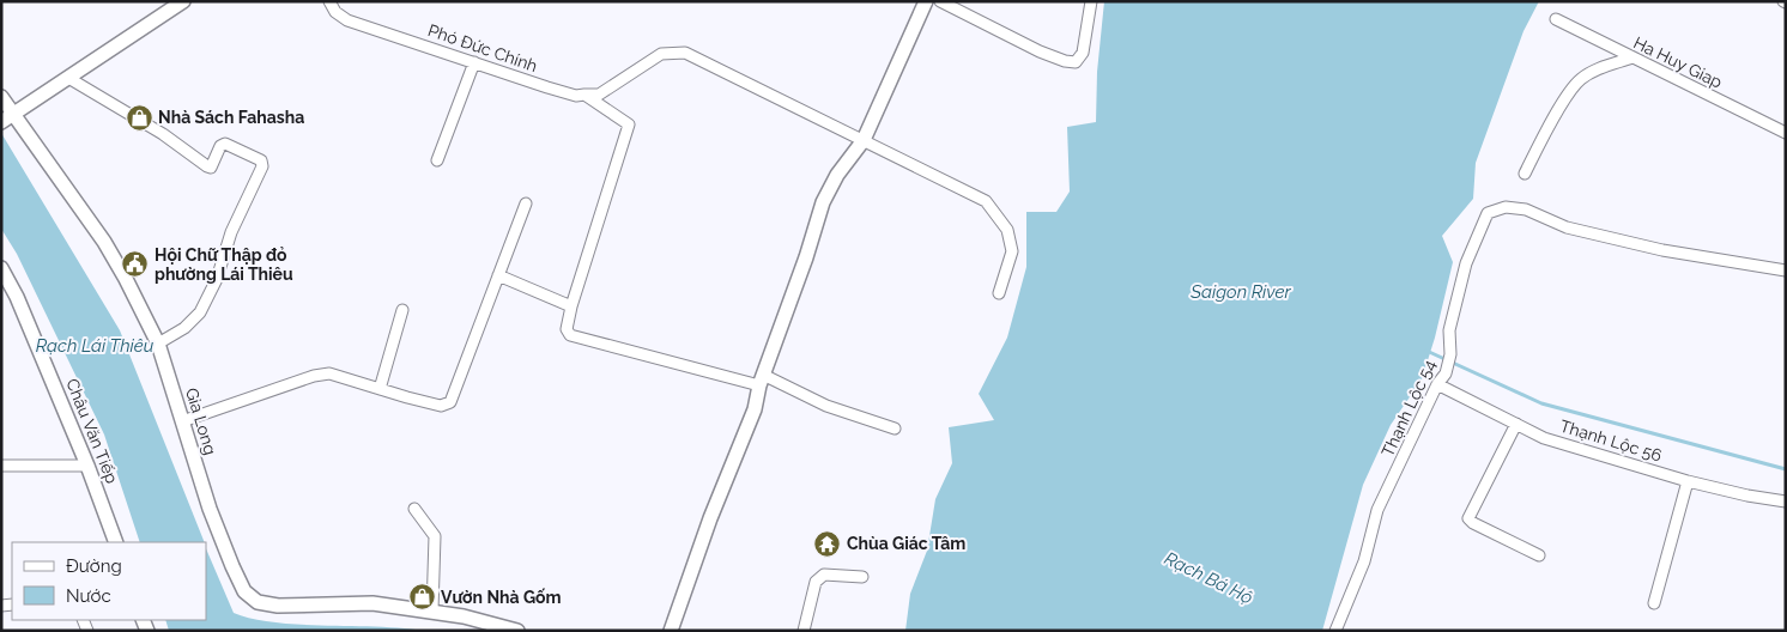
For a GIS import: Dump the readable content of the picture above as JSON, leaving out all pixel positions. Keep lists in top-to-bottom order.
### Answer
{
  "streets": {
    "street": [
      "Phó Đức Chính",
      "Ha Huy Giap",
      "Thạnh Lộc 54",
      "Gia Long",
      "Châu Văn Tiếp",
      "Thạnh Lộc 56"
    ]
  },
  "crossings": [
    ["Thạnh Lộc 54", "Thạnh Lộc 56"]
  ],
  "water": ["Saigon River", "Rạch Lái Thiêu", "Rạch Bá Hộ"],
  "places": {
    "shop": ["Nhà Sách Fahasha", "Vườn Nhà Gốm"],
    "public building": ["Hội Chữ Thập đỏ phường Lái Thiêu"],
    "temple": ["Chùa Giác Tâm"]
  },
  "legend": ["Đường", "Nước"]
}
